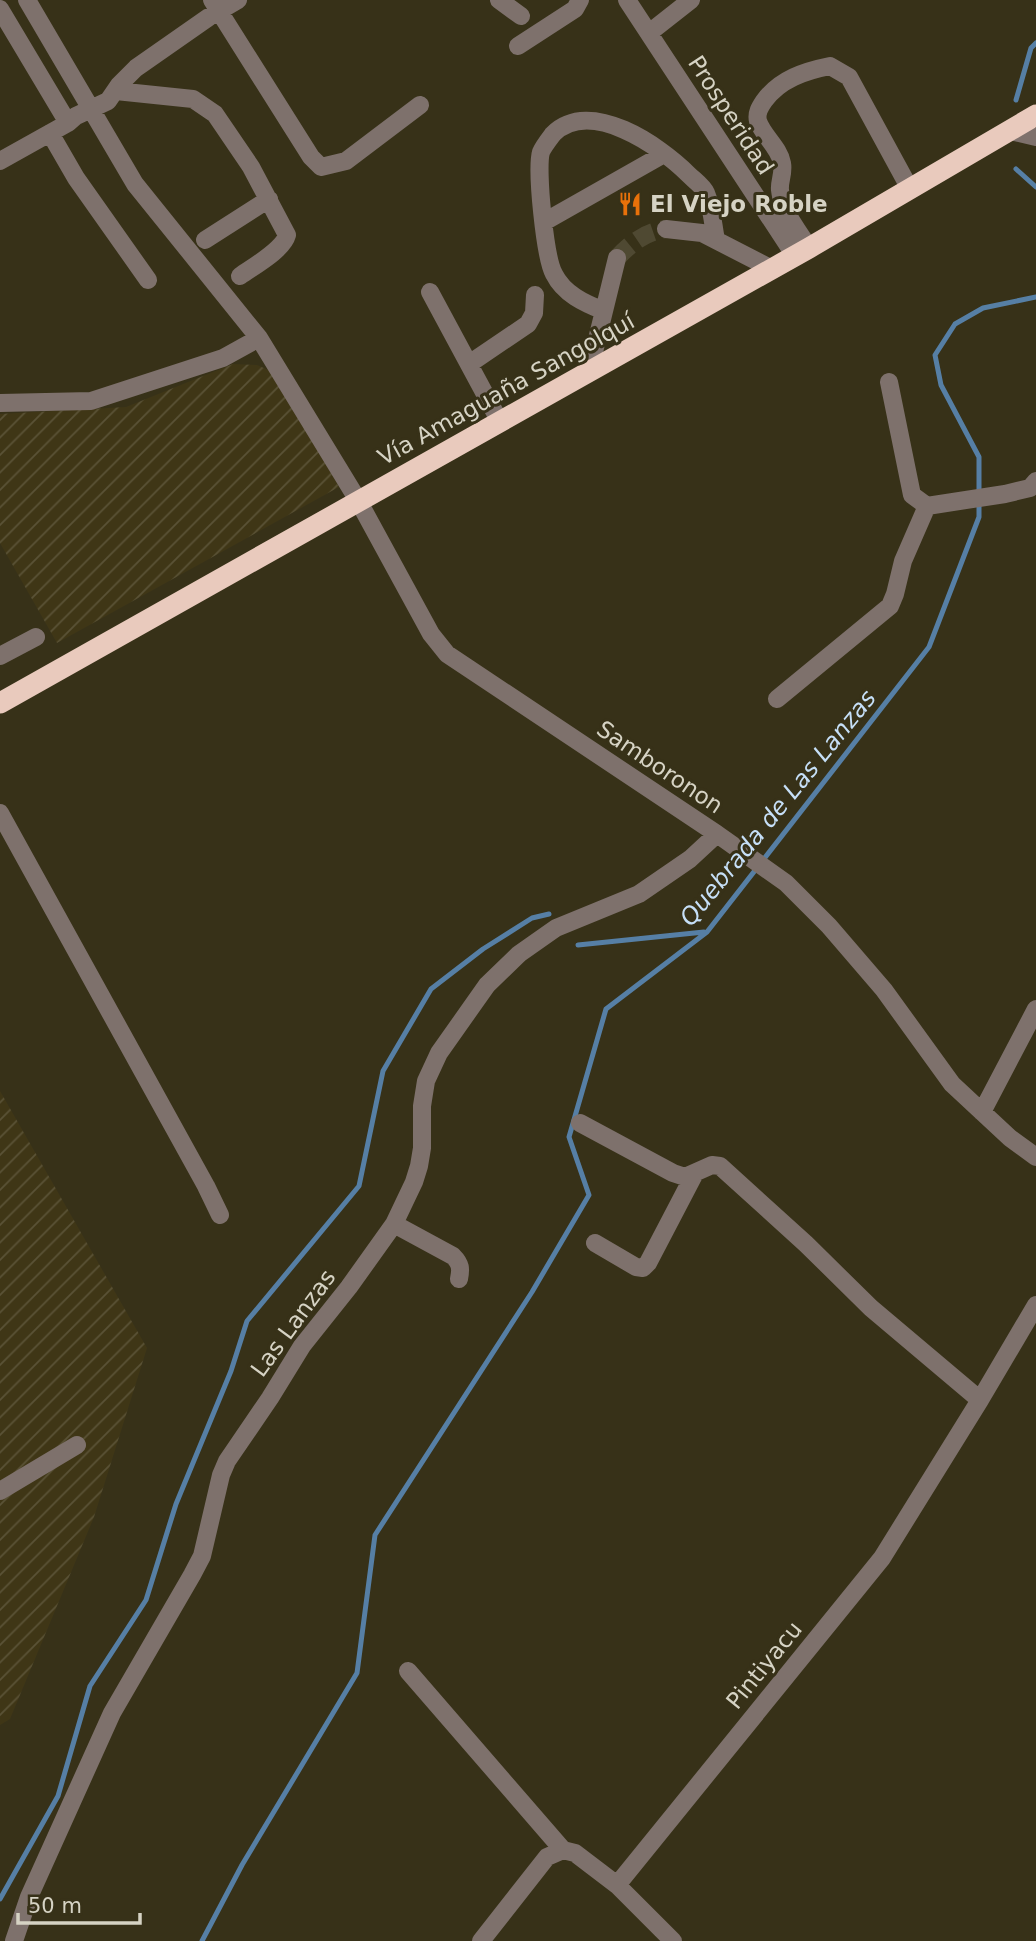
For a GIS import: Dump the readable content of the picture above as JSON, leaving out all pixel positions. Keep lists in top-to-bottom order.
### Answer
{
  "streets": {
    "highway": ["Vía Amaguaña Sangolquí"],
    "street": [
      "Prosperidad",
      "Samboronon",
      "Las Lanzas",
      "Pintiyacu"
    ]
  },
  "crossings": [
    ["Prosperidad", "Vía Amaguaña Sangolquí"],
    ["Vía Amaguaña Sangolquí", "Samboronon"],
    ["Samboronon", "Las Lanzas"]
  ],
  "water": ["Quebrada de Las Lanzas"],
  "places": {
    "restaurant": ["El Viejo Roble"]
  },
  "scale_bar": "50 m"
}
